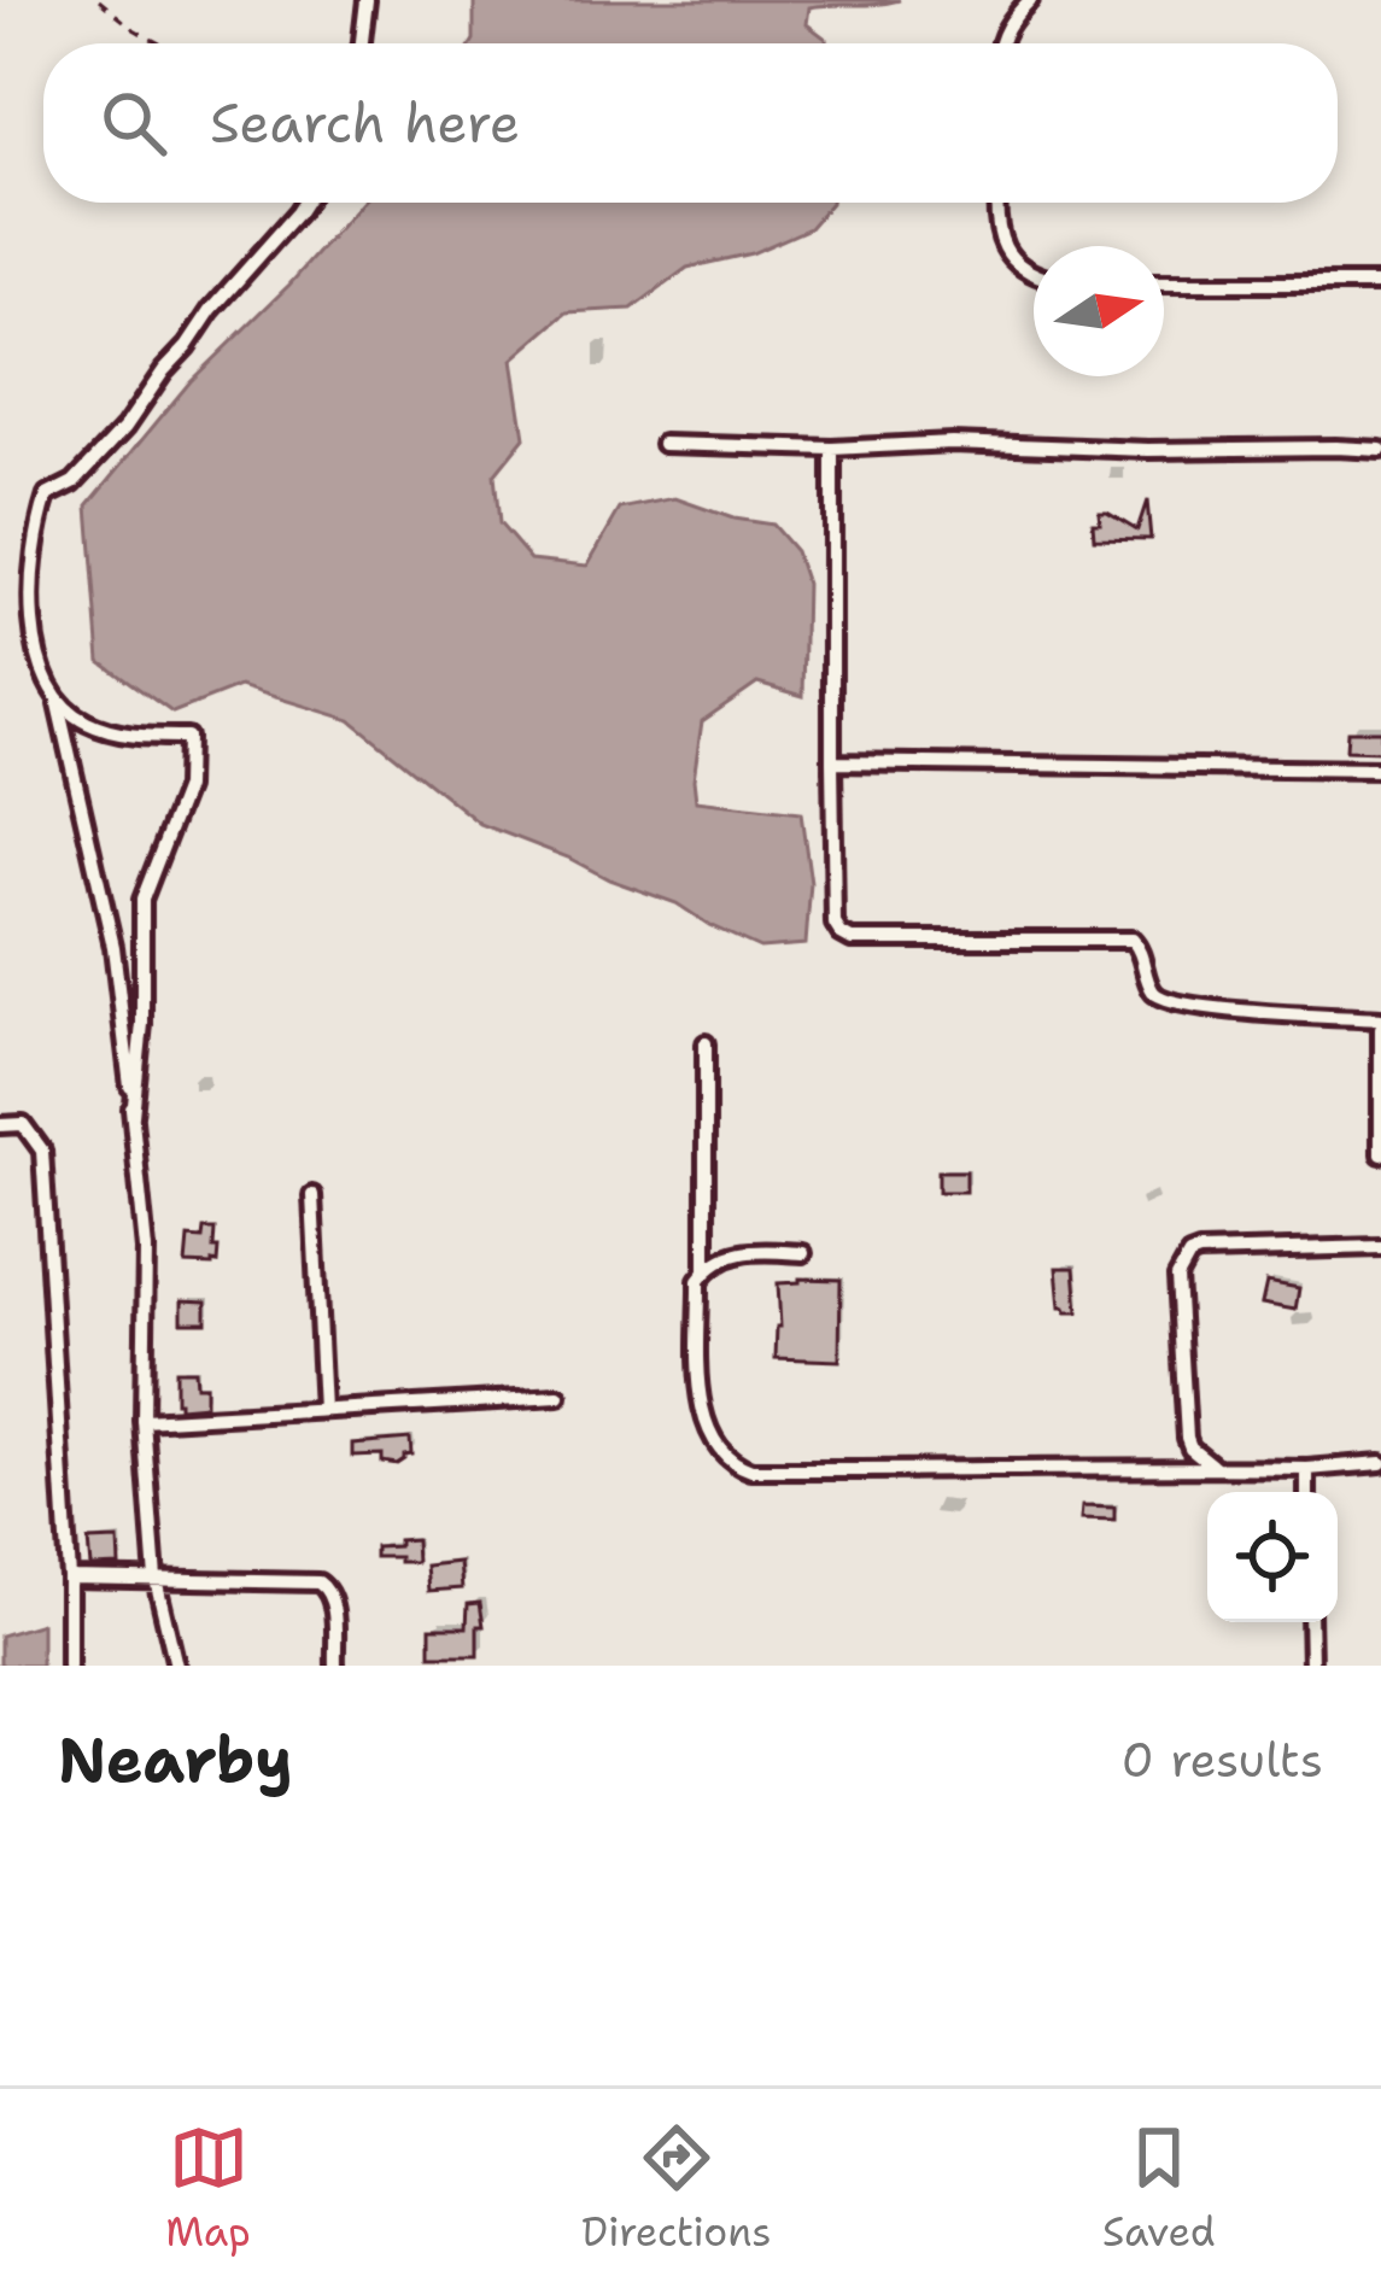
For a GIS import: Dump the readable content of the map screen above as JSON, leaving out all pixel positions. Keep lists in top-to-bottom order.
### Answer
{
  "north": "right",
  "page": {
    "search": "Search here",
    "heading": ["Nearby", "0 results"],
    "nav": ["Map", "Directions", "Saved"]
  }
}
